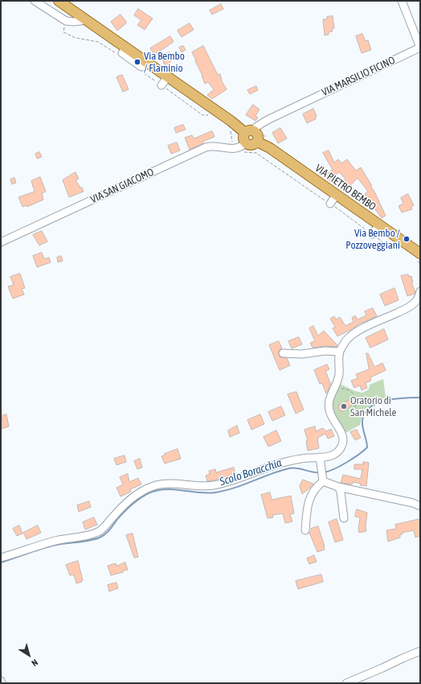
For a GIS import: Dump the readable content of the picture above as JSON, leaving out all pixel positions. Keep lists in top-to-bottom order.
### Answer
{
  "streets": {
    "main road": ["VIA PIETRO BEMBO"],
    "street": ["VIA MARSILIO FICINO", "VIA SAN GIACOMO"]
  },
  "water": ["Scolo Boracchia"],
  "places": ["Via Bembo / Flaminio", "Via Bembo / Pozzoveggiani", "Oratorio di San Michele"],
  "north": "bottom right"
}
